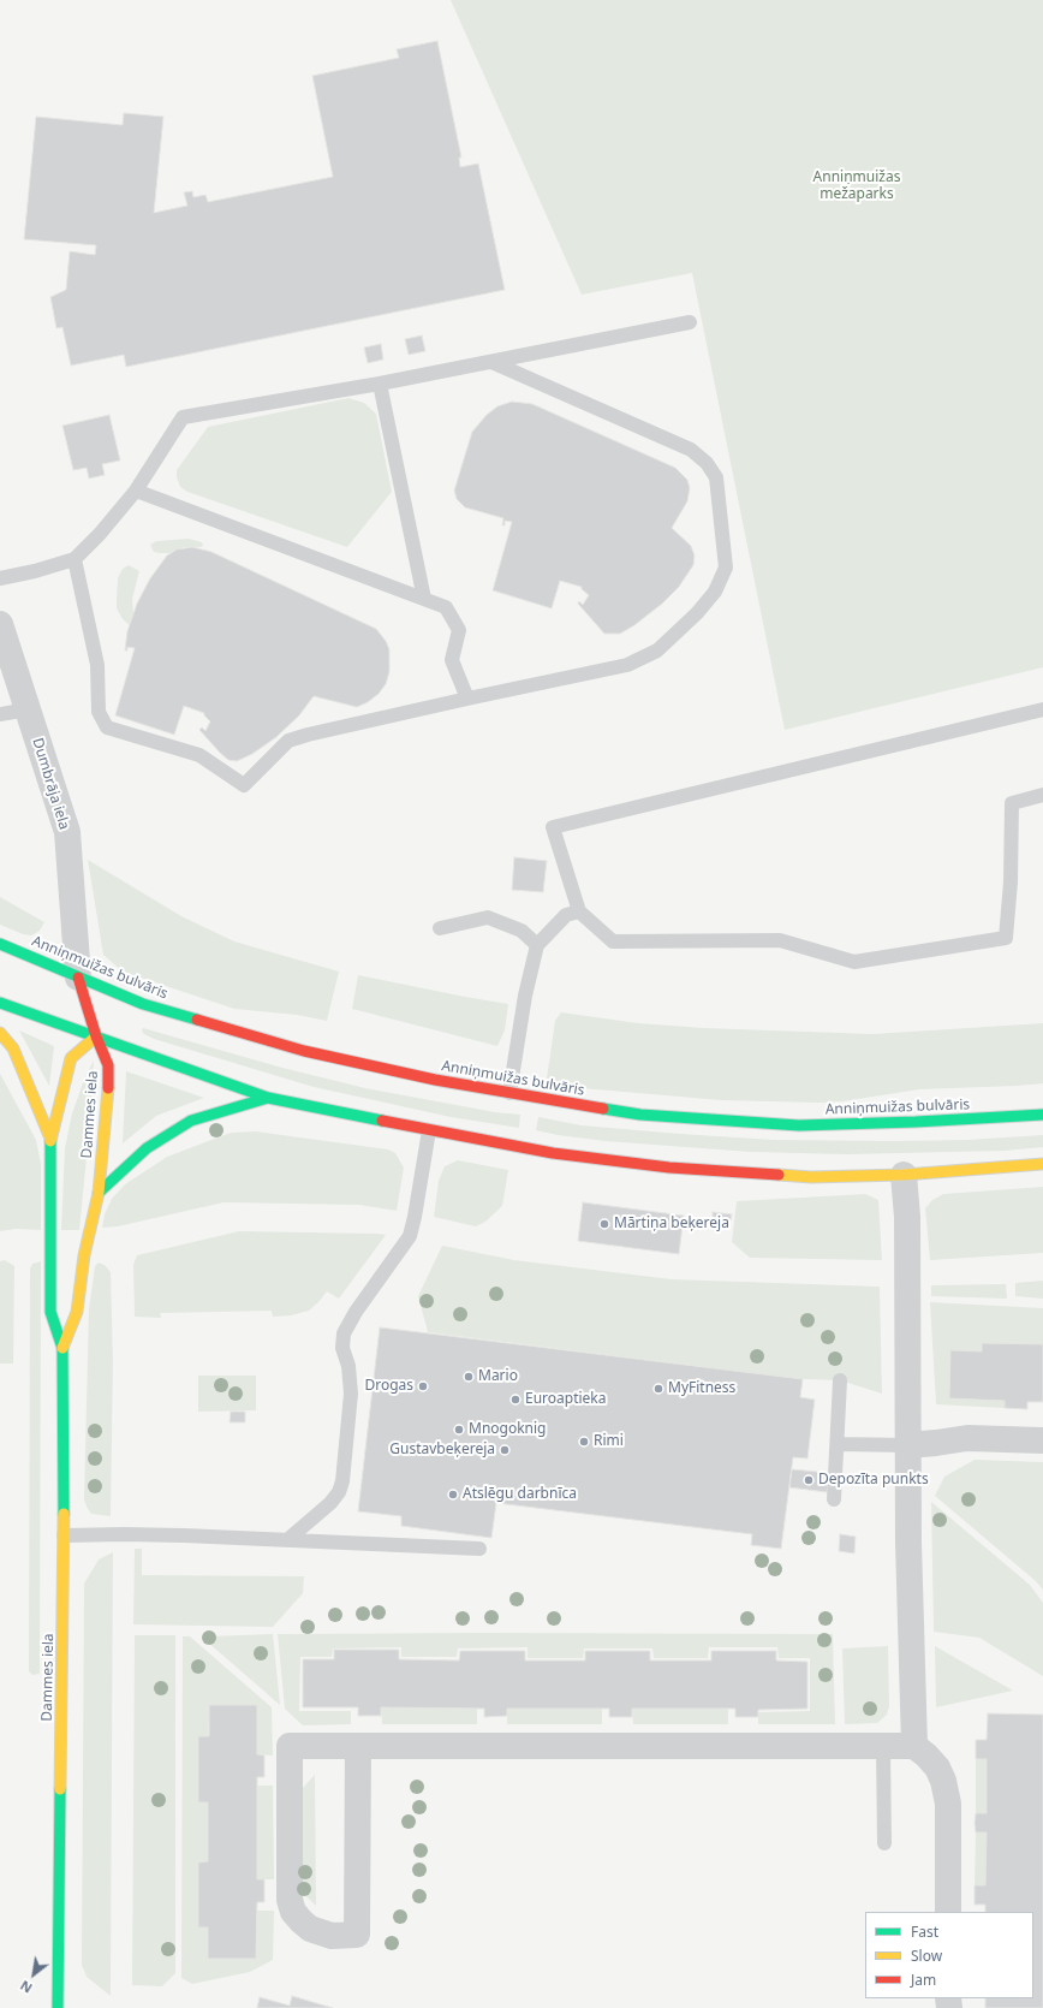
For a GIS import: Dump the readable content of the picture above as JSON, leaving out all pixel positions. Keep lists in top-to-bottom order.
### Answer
{
  "streets": {
    "street": ["Dumbrāja iela", "Anniņmuižas bulvāris", "Dammes iela"]
  },
  "crossings": [
    ["Dumbrāja iela", "Anniņmuižas bulvāris"]
  ],
  "parks": ["Anniņmuižas mežaparks"],
  "places": [
    "Mārtiņa beķereja",
    "Mario",
    "Drogas",
    "MyFitness",
    "Euroaptieka",
    "Mnogoknig",
    "Rimi",
    "Gustavbeķereja",
    "Depozīta punkts",
    "Atslēgu darbnīca"
  ],
  "legend": ["Fast", "Slow", "Jam"],
  "north": "bottom left"
}
